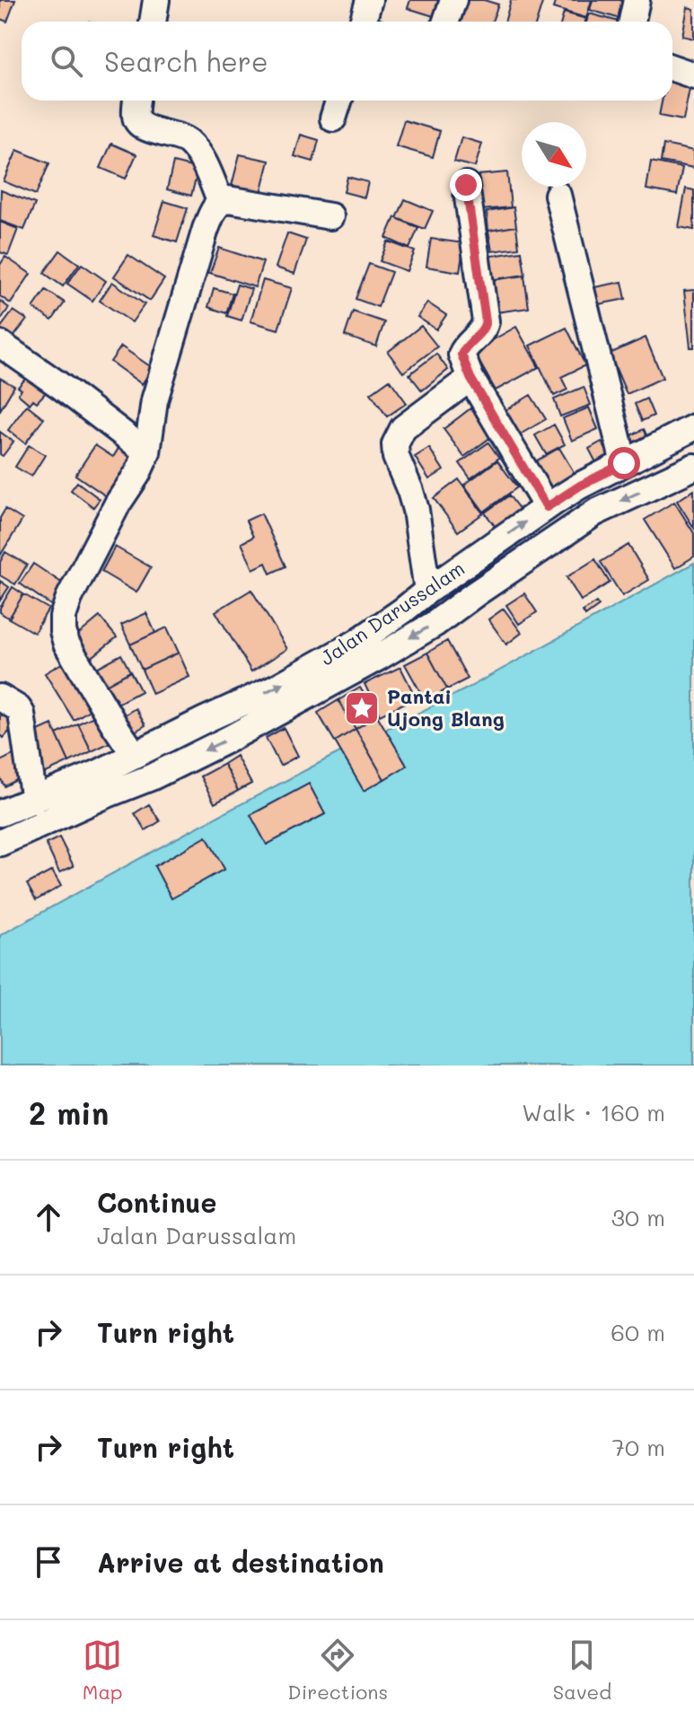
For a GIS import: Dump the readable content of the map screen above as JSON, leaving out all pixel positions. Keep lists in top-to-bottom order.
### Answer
{
  "streets": {
    "street": ["Jalan Darussalam"]
  },
  "places": {
    "place": ["Pantai Ujong Blang"]
  },
  "north": "bottom right",
  "page": {
    "search": "Search here",
    "heading": ["2 min", "Walk · 160 m"],
    "list": [
      ["Continue", "Jalan Darussalam", "30 m"],
      ["Turn right", "60 m"],
      ["Turn right", "70 m"],
      "Arrive at destination"
    ],
    "nav": ["Map", "Directions", "Saved"]
  }
}
